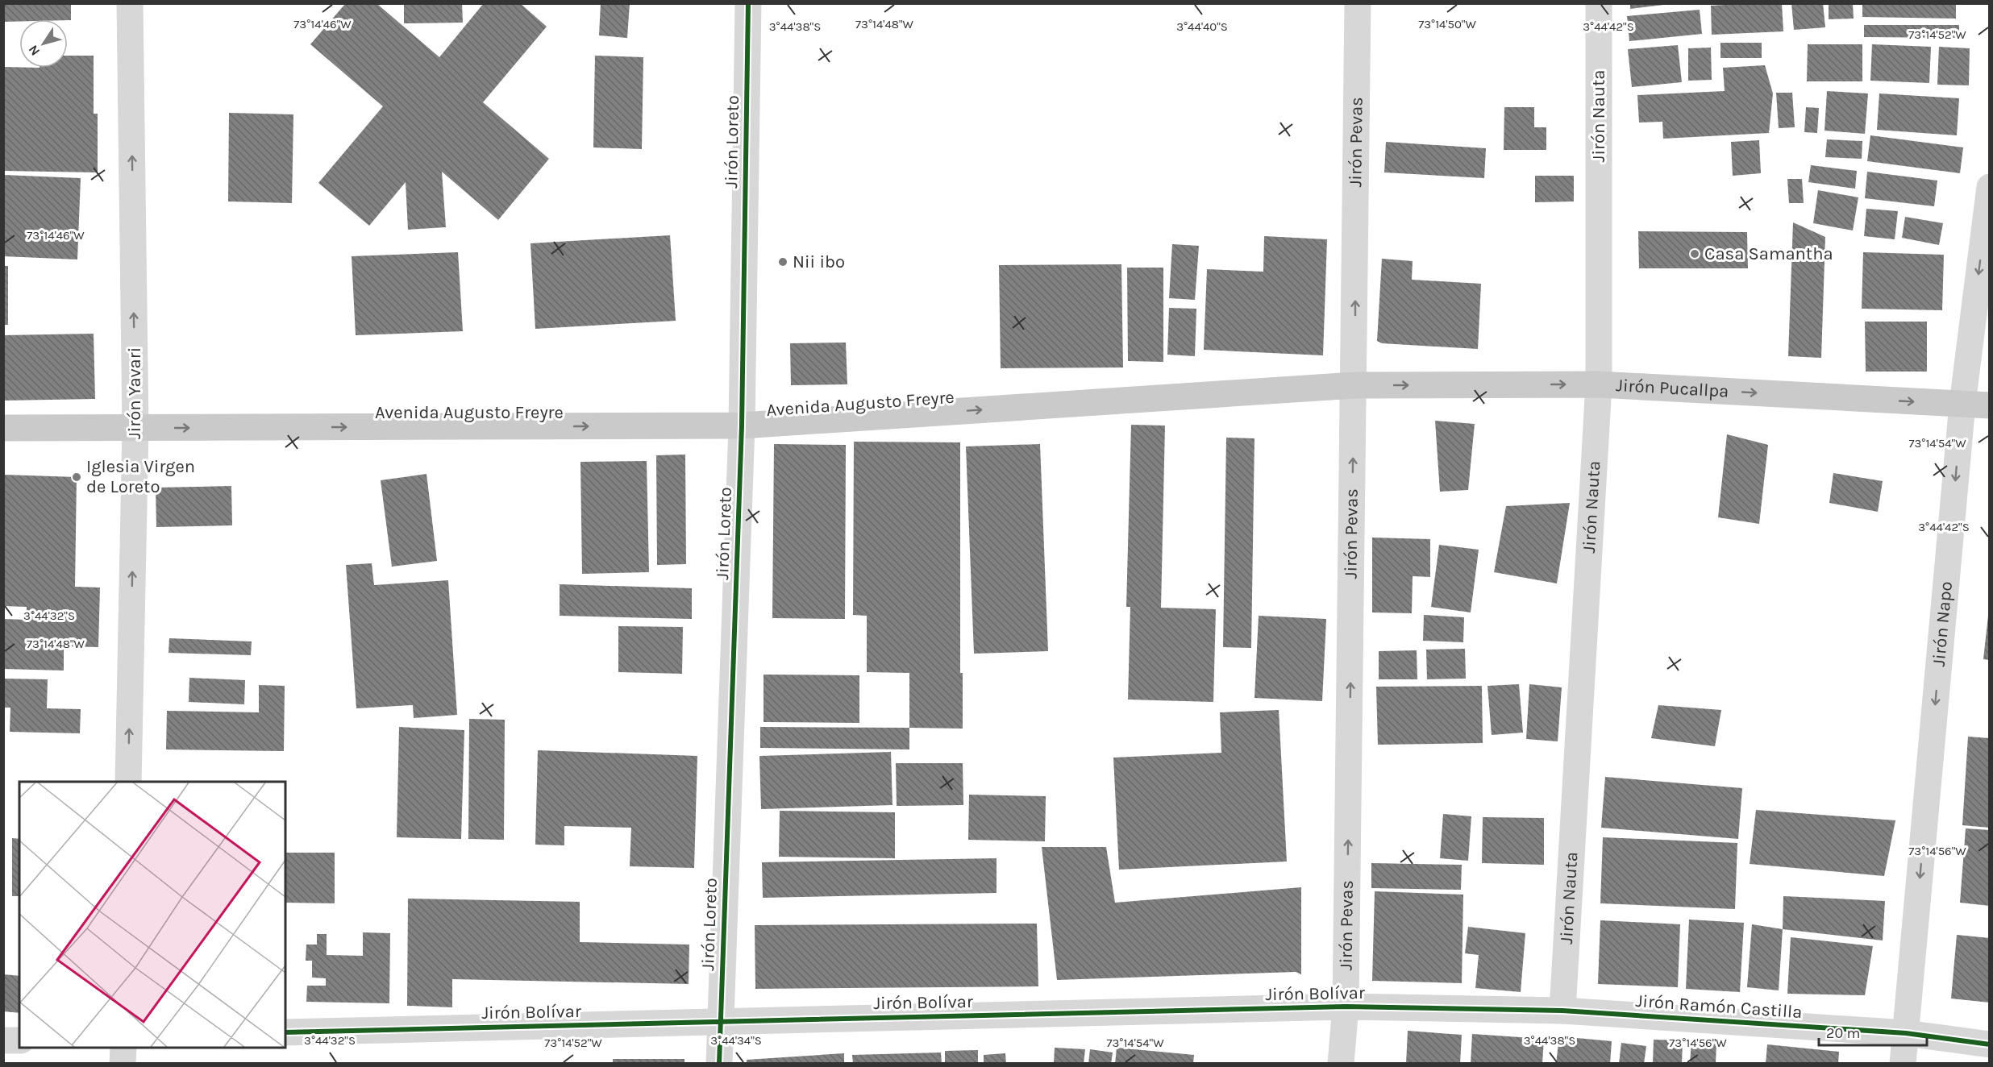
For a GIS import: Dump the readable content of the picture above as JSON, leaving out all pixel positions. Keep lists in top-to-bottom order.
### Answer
{
  "streets": {
    "main road": ["Jirón Pucallpa", "Avenida Augusto Freyre"],
    "street": [
      "Jirón Nauta",
      "Jirón Loreto",
      "Jirón Pevas",
      "Jirón Yavari",
      "Jirón Napo",
      "Jirón Bolívar",
      "Jirón Ramón Castilla"
    ]
  },
  "crossings": [
    ["Jirón Nauta", "Jirón Pucallpa"],
    ["Jirón Nauta", "Jirón Bolívar"],
    ["Jirón Nauta", "Jirón Ramón Castilla"],
    ["Jirón Loreto", "Avenida Augusto Freyre"],
    ["Jirón Loreto", "Jirón Bolívar"],
    ["Jirón Pevas", "Jirón Pucallpa"],
    ["Jirón Pevas", "Avenida Augusto Freyre"],
    ["Jirón Pevas", "Jirón Bolívar"],
    ["Jirón Pucallpa", "Avenida Augusto Freyre"],
    ["Jirón Pucallpa", "Jirón Napo"],
    ["Jirón Yavari", "Avenida Augusto Freyre"],
    ["Jirón Napo", "Jirón Ramón Castilla"],
    ["Jirón Bolívar", "Jirón Ramón Castilla"]
  ],
  "one_way": [
    "Jirón Pevas",
    "Jirón Pucallpa",
    "Jirón Yavari",
    "Avenida Augusto Freyre",
    "Jirón Napo"
  ],
  "places": ["Casa Samantha", "Nii ibo", "Iglesia Virgen de Loreto"],
  "scale_bar": "20 m",
  "north": "bottom left",
  "coordinates": [
    "73°14'46\"W",
    "73°14'48\"W",
    "73°14'50\"W",
    "3°44'38\"S",
    "3°44'40\"S",
    "3°44'42\"S",
    "73°14'52\"W",
    "73°14'54\"W",
    "3°44'32\"S",
    "73°14'56\"W",
    "3°44'34\"S"
  ]
}
